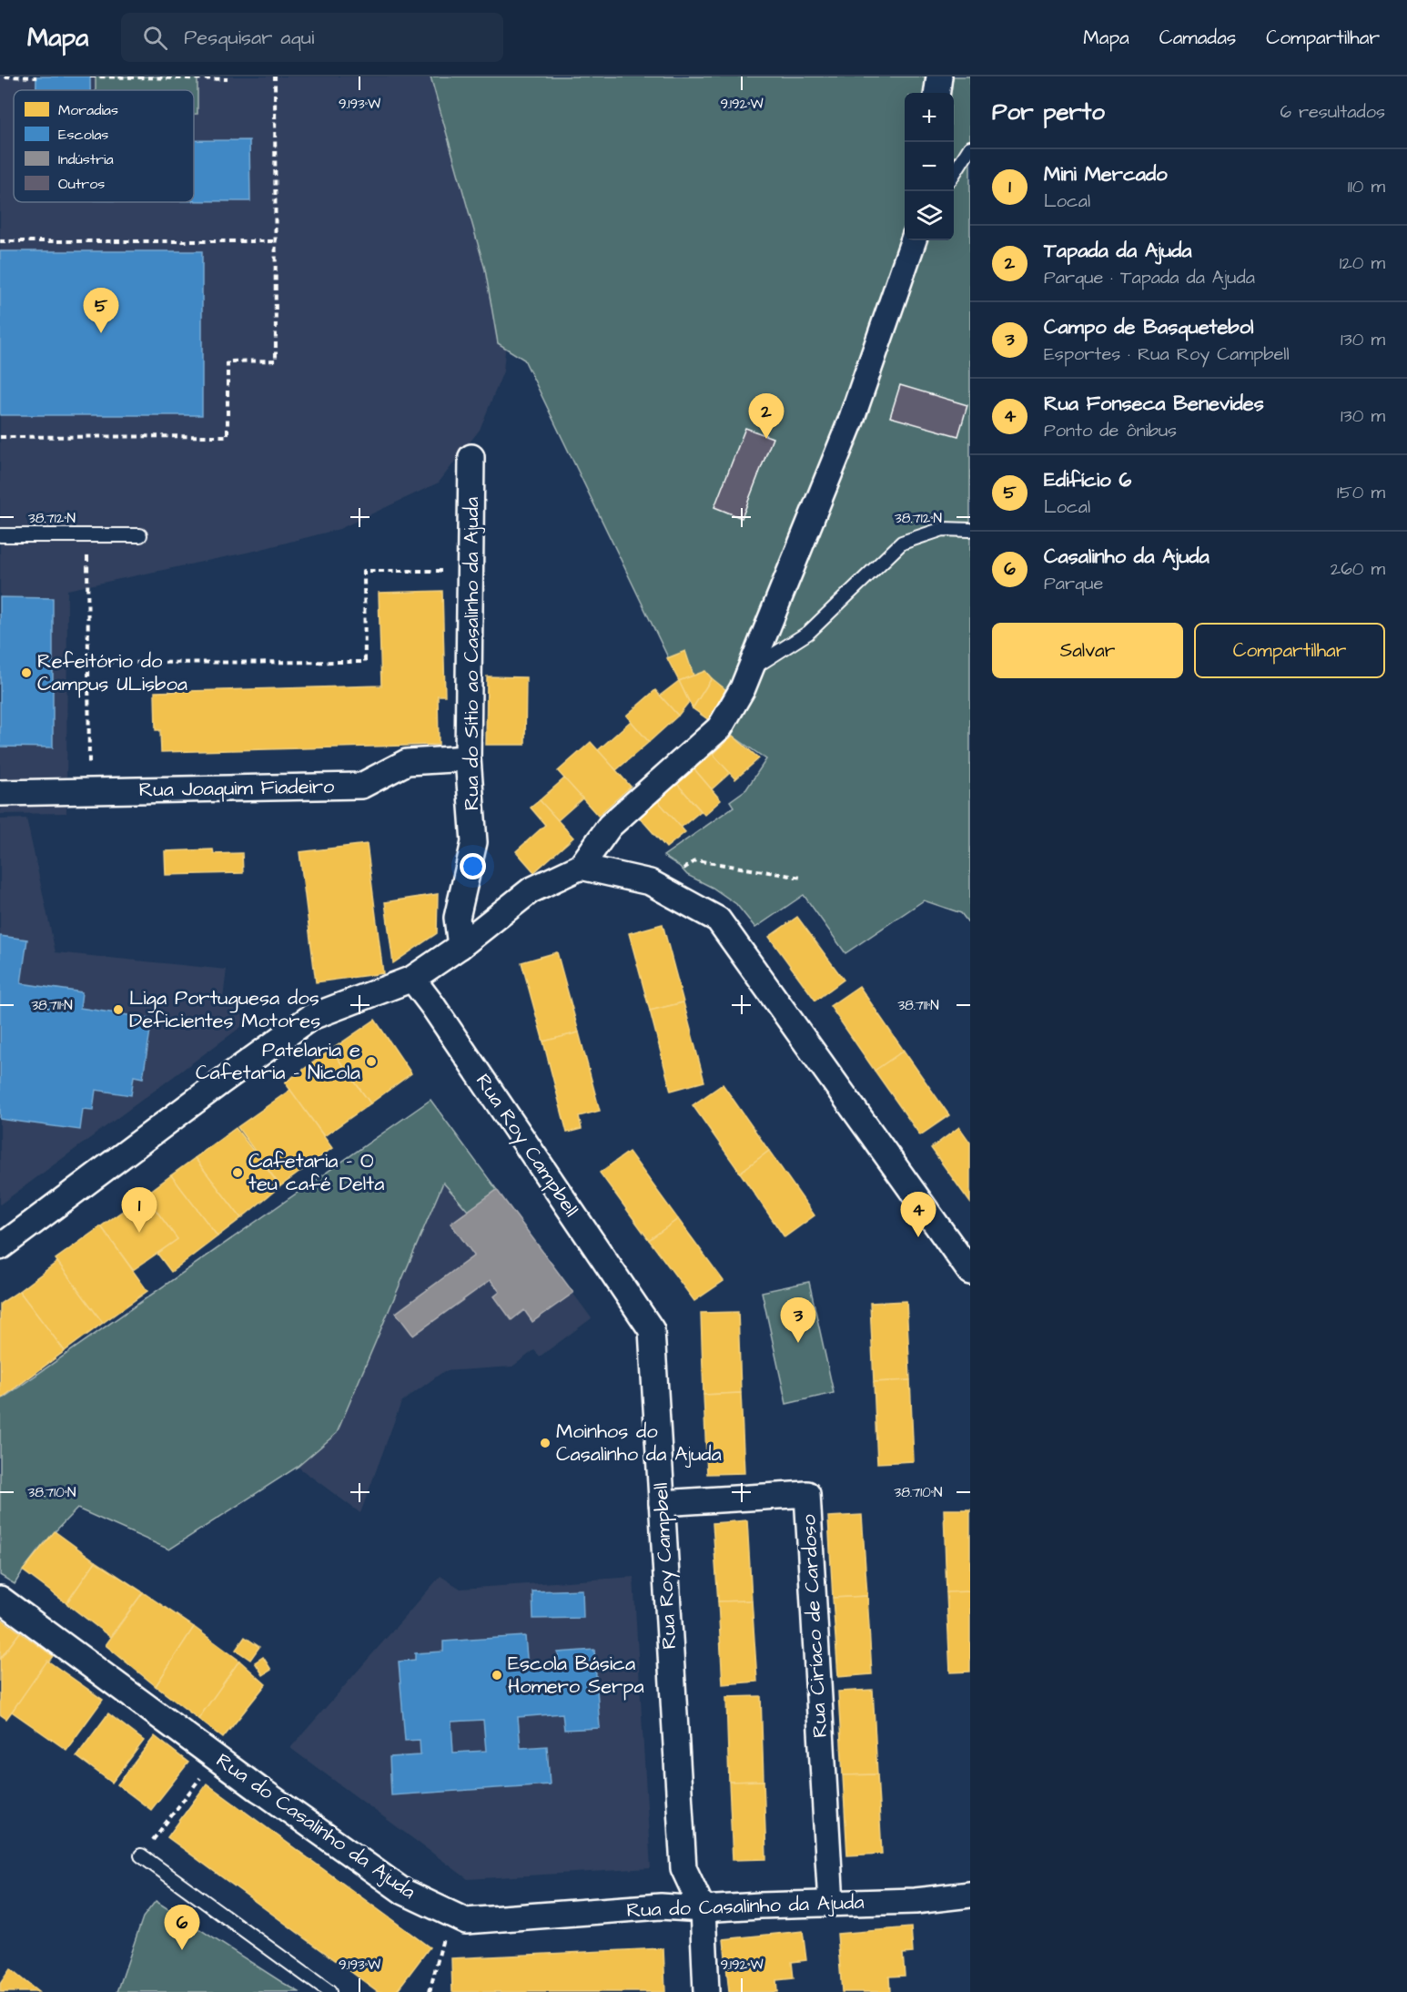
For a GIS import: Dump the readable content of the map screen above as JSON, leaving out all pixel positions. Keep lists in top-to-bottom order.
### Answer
{
  "streets": {
    "street": [
      "Rua do Sítio ao Casalinho da Ajuda",
      "Rua Joaquim Fiadeiro",
      "Rua Roy Campbell",
      "Rua Ciríaco de Cardoso",
      "Rua do Casalinho da Ajuda"
    ]
  },
  "crossings": [
    ["Rua do Sítio ao Casalinho da Ajuda", "Rua Joaquim Fiadeiro"],
    ["Rua Roy Campbell", "Rua Ciríaco de Cardoso"],
    ["Rua Roy Campbell", "Rua do Casalinho da Ajuda"],
    ["Rua Ciríaco de Cardoso", "Rua do Casalinho da Ajuda"]
  ],
  "places": [
    "Refeitório do Campus ULisboa",
    "Liga Portuguesa dos Deficientes Motores",
    "Patelaria e Cafetaria - Nicola",
    "Cafetaria - O teu café Delta",
    "Moinhos do Casalinho da Ajuda",
    "Escola Básica Homero Serpa"
  ],
  "legend": [
    "Moradias",
    "Escolas",
    "Indústria",
    "Outros"
  ],
  "page": {
    "header": "Mapa",
    "search": "Pesquisar aqui",
    "nav": ["Mapa", "Camadas", "Compartilhar"],
    "heading": ["Por perto", "6 resultados"],
    "map_buttons": ["+", "−"],
    "list": [
      {
        "mark": "1",
        "name": "Mini Mercado",
        "note": "Local",
        "value": "110 m"
      },
      {
        "mark": "2",
        "name": "Tapada da Ajuda",
        "note": "Parque · Tapada da Ajuda",
        "value": "120 m"
      },
      {
        "mark": "3",
        "name": "Campo de Basquetebol",
        "note": "Esportes · Rua Roy Campbell",
        "value": "130 m"
      },
      {
        "mark": "4",
        "name": "Rua Fonseca Benevides",
        "note": "Ponto de ônibus",
        "value": "130 m"
      },
      {
        "mark": "5",
        "name": "Edifício 6",
        "note": "Local",
        "value": "150 m"
      },
      {
        "mark": "6",
        "name": "Casalinho da Ajuda",
        "note": "Parque",
        "value": "260 m"
      }
    ],
    "pins": [
      "5",
      "2",
      "1",
      "4",
      "3",
      "6"
    ],
    "buttons": ["Salvar", "Compartilhar"]
  },
  "coordinates": [
    "9.193°W",
    "9.192°W",
    "38.712°N",
    "38.711°N",
    "38.710°N"
  ]
}
